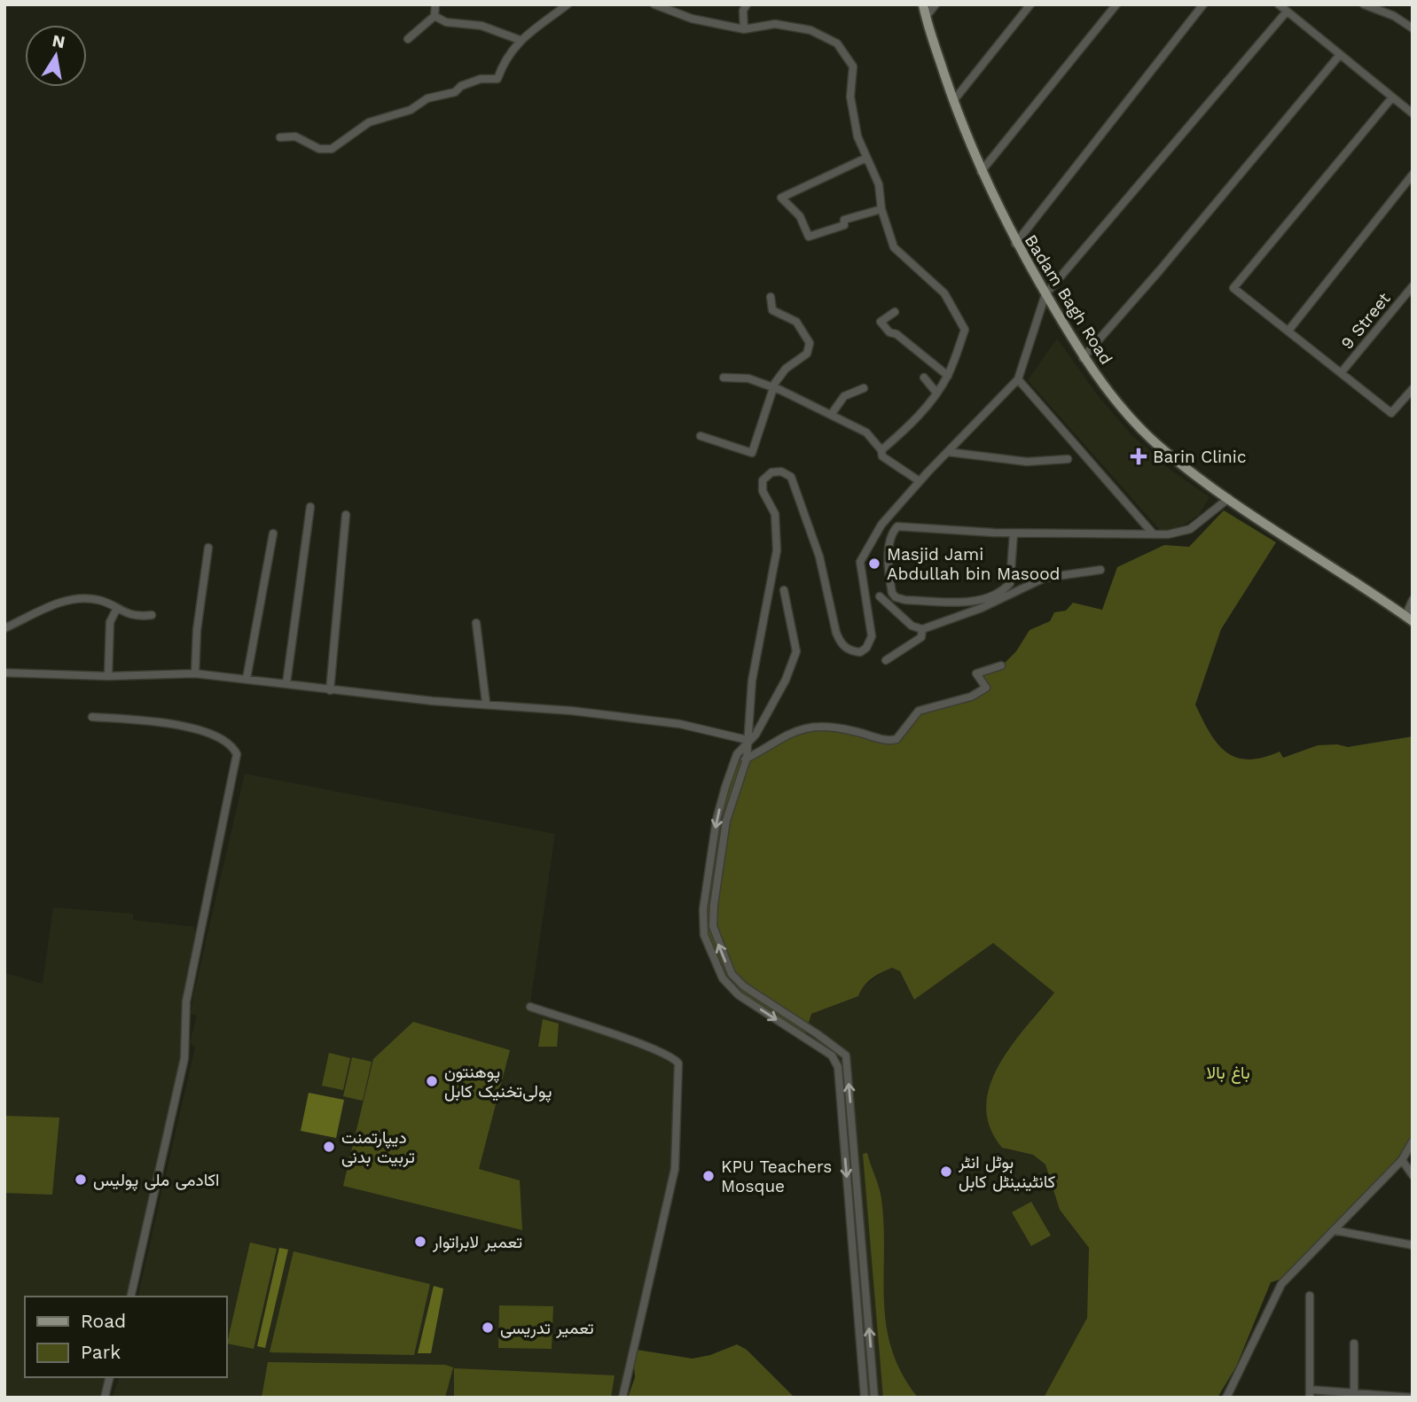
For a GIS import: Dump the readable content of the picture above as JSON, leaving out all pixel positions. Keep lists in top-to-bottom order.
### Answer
{
  "streets": {
    "main road": ["Badam Bagh Road"],
    "street": ["9 Street"]
  },
  "parks": ["باغ بالا"],
  "places": {
    "health": ["Barin Clinic"],
    "other": [
      "Masjid Jami Abdullah bin Masood",
      "پوهنتون پولی‌تخنیک کابل",
      "دیپارتمنت تربیت بدنی",
      "ہوٹل انٹر کانٹینینٹل کابل",
      "KPU Teachers Mosque",
      "اکادمی ملی پولیس",
      "تعمیر لابراتوار",
      "تعمیر تدریسی"
    ]
  },
  "legend": ["Road", "Park"],
  "north": "top"
}
